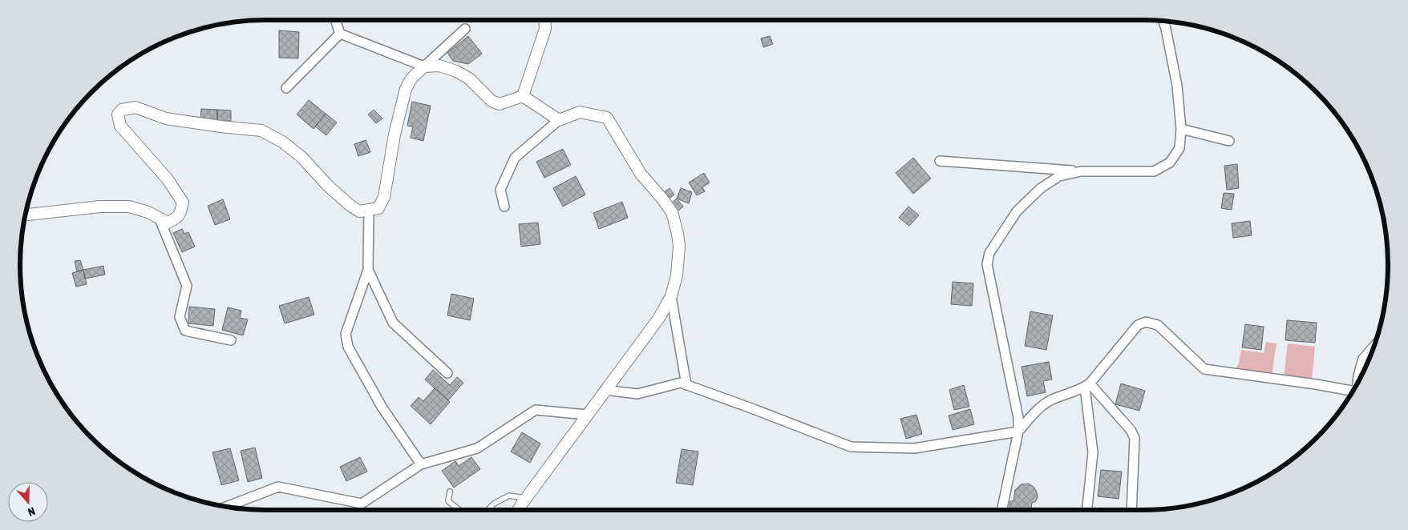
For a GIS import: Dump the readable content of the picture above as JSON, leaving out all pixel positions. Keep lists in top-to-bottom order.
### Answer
{
  "north": "bottom"
}
